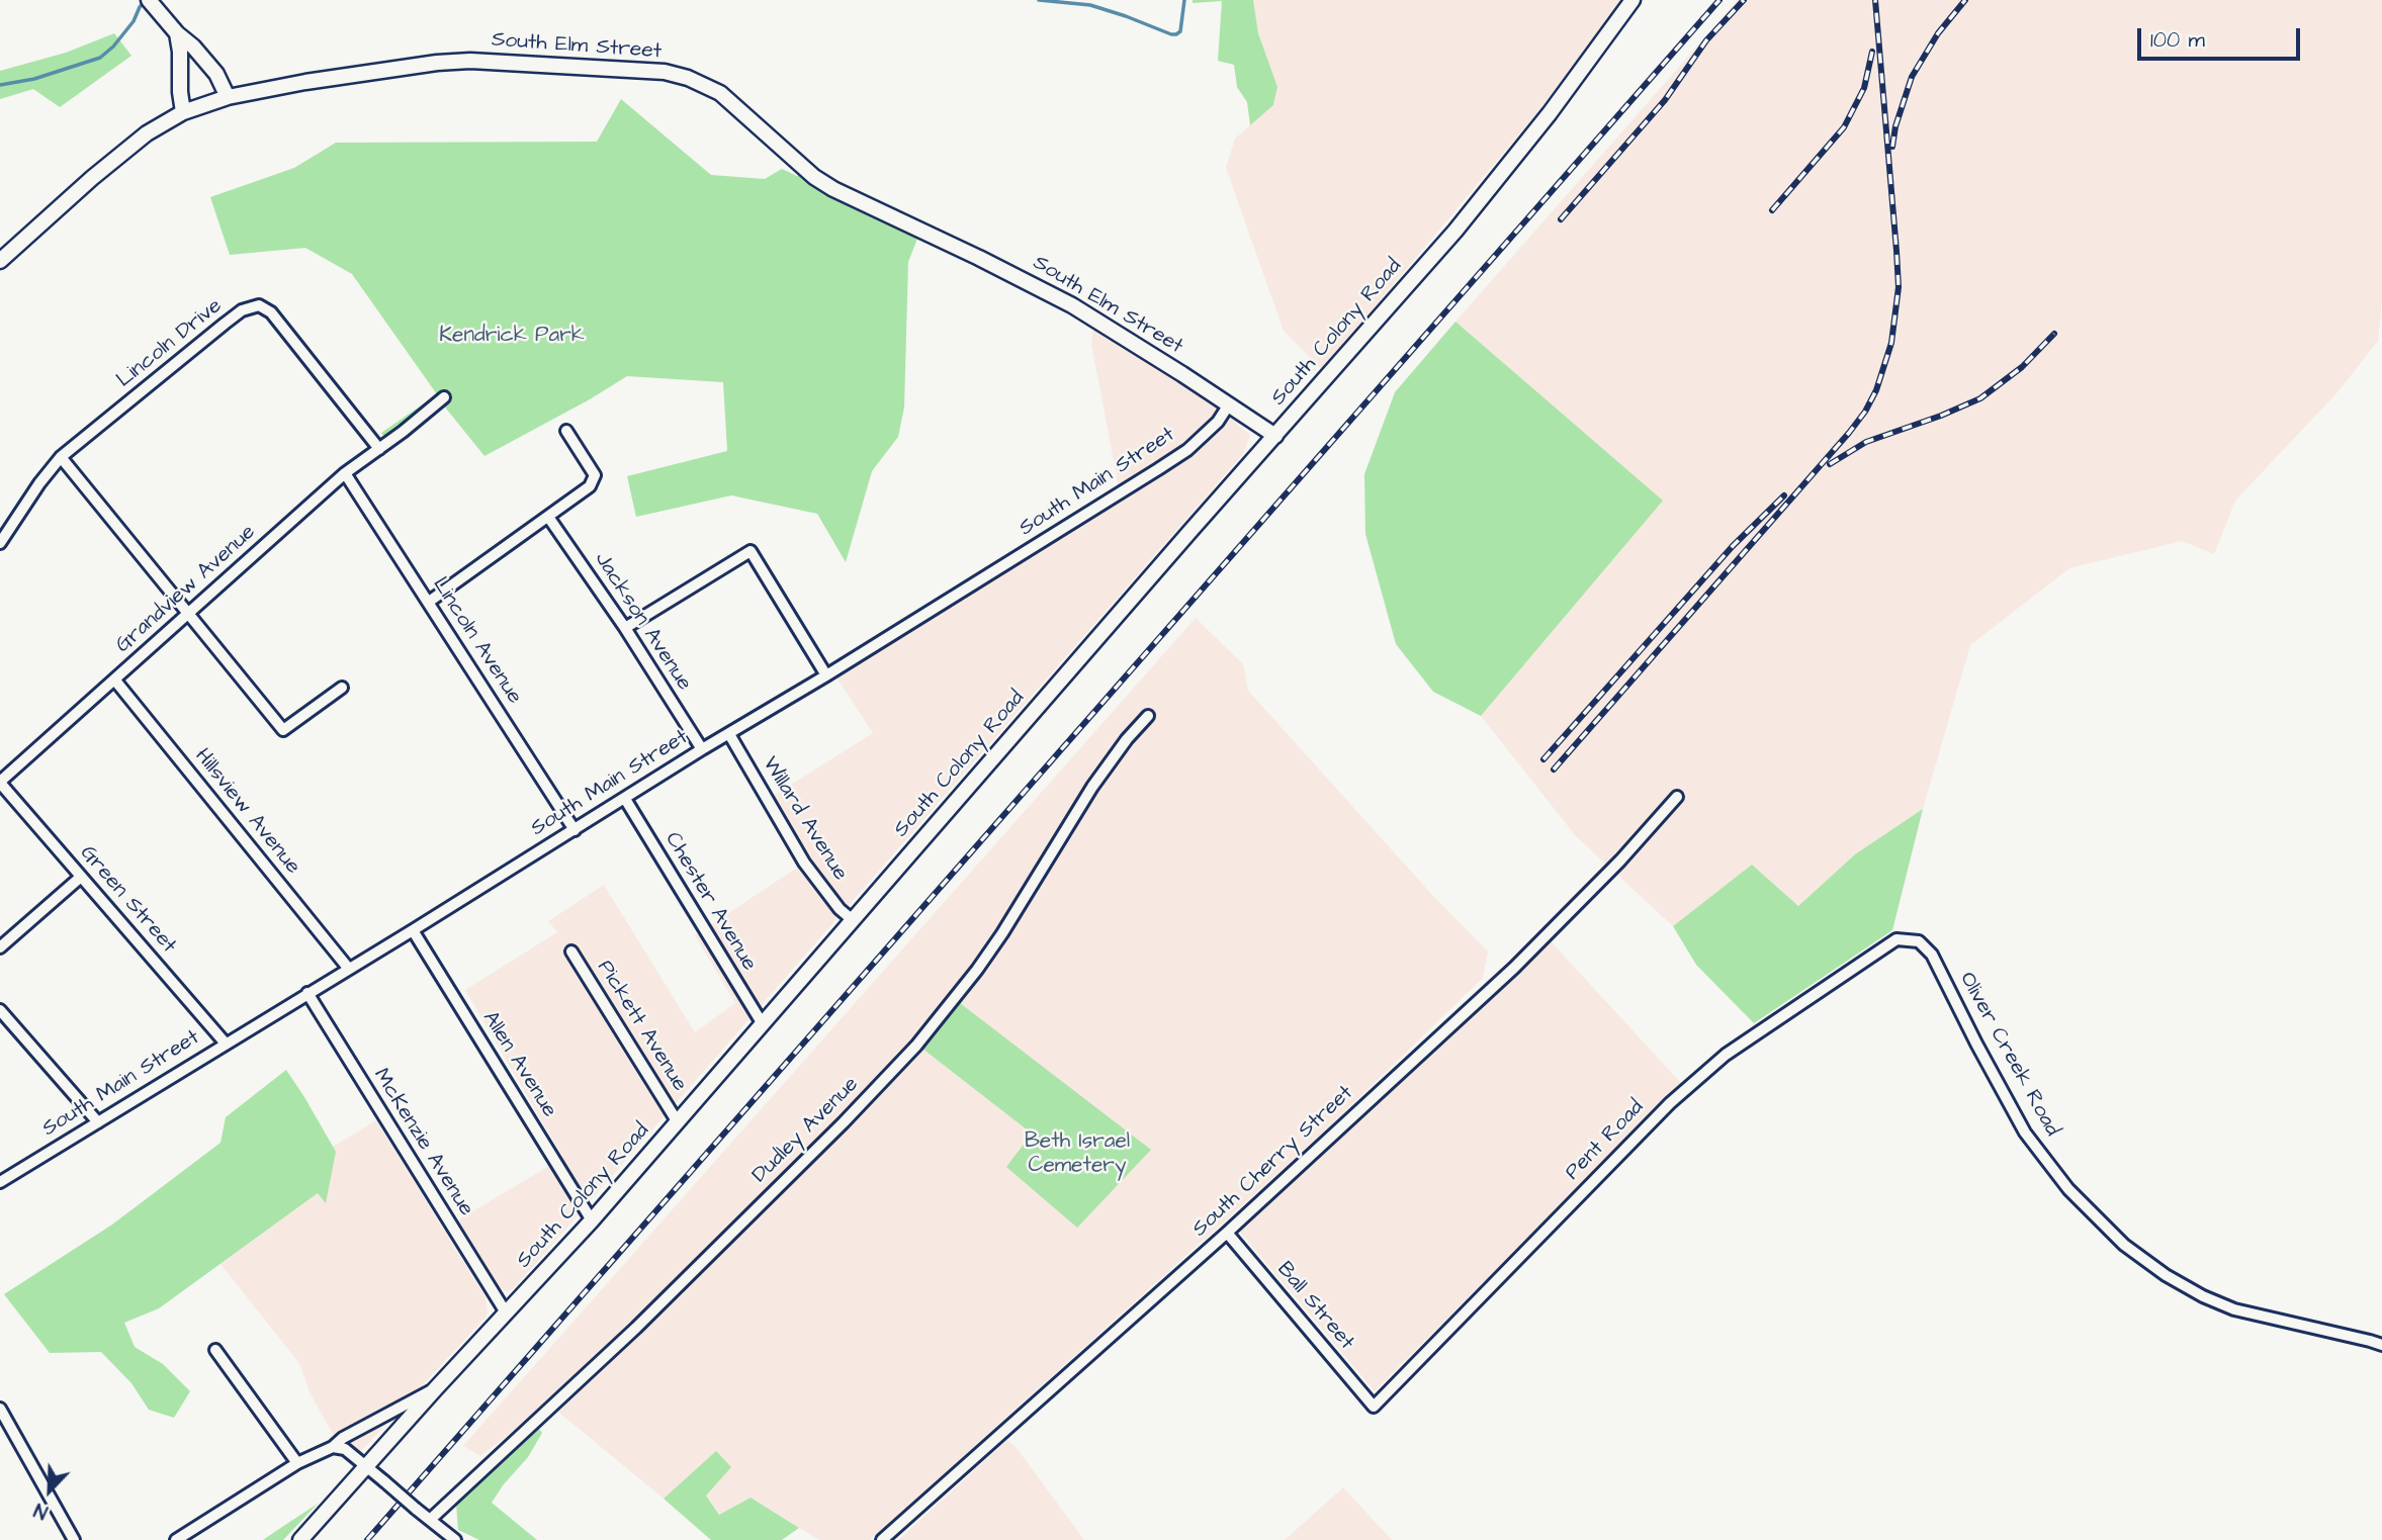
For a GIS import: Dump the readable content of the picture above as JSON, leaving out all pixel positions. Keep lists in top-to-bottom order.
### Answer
{
  "streets": {
    "main road": ["South Elm Street", "South Colony Road"],
    "street": [
      "Lincoln Drive",
      "South Main Street",
      "Grandview Avenue",
      "Jackson Avenue",
      "Lincoln Avenue",
      "Hillsview Avenue",
      "Willard Avenue",
      "Green Street",
      "Chester Avenue",
      "Pickett Avenue",
      "Oliver Creek Road",
      "Allen Avenue",
      "Dudley Avenue",
      "Pent Road",
      "McKenzie Avenue",
      "South Cherry Street",
      "Ball Street"
    ]
  },
  "crossings": [
    ["South Elm Street", "South Colony Road"],
    ["South Elm Street", "South Main Street"],
    ["South Colony Road", "Willard Avenue"],
    ["South Colony Road", "Chester Avenue"],
    ["South Colony Road", "Pickett Avenue"],
    ["South Colony Road", "Allen Avenue"],
    ["South Colony Road", "McKenzie Avenue"],
    ["Lincoln Drive", "Grandview Avenue"],
    ["South Main Street", "Jackson Avenue"],
    ["South Main Street", "Lincoln Avenue"],
    ["South Main Street", "Hillsview Avenue"],
    ["South Main Street", "Willard Avenue"],
    ["South Main Street", "Green Street"],
    ["South Main Street", "Chester Avenue"],
    ["South Main Street", "Allen Avenue"],
    ["South Main Street", "McKenzie Avenue"],
    ["Grandview Avenue", "Lincoln Avenue"],
    ["Grandview Avenue", "Hillsview Avenue"],
    ["Grandview Avenue", "Green Street"],
    ["Oliver Creek Road", "Pent Road"],
    ["Pent Road", "Ball Street"],
    ["South Cherry Street", "Ball Street"]
  ],
  "parks": ["Kendrick Park", "Beth Israel Cemetery"],
  "scale_bar": "100 m",
  "north": "bottom left"
}
